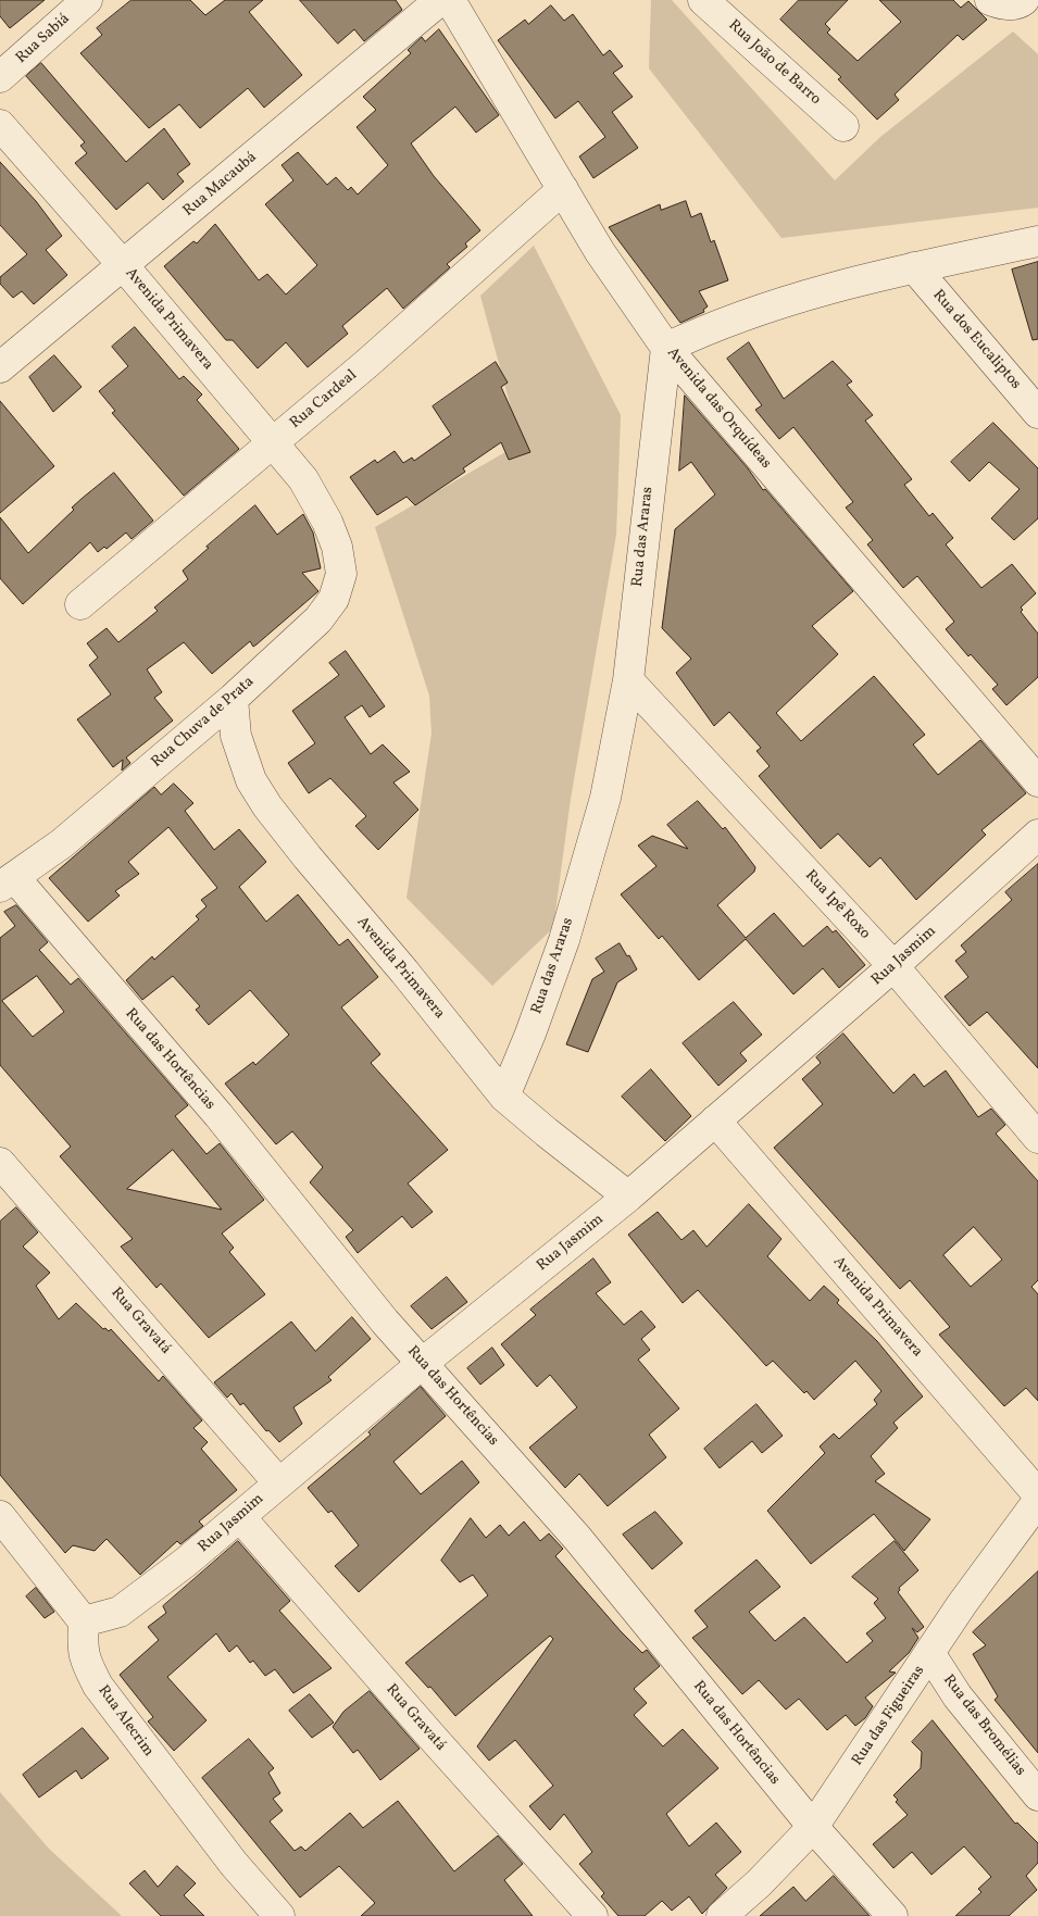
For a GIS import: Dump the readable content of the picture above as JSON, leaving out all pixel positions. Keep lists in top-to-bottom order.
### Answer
{
  "streets": {
    "street": [
      "Rua Sabiá",
      "Rua João de Barro",
      "Rua Macaubá",
      "Avenida Primavera",
      "Rua dos Eucaliptos",
      "Rua Cardeal",
      "Avenida das Orquídeas",
      "Rua das Araras",
      "Rua Chuva de Prata",
      "Rua Ipê Roxo",
      "Rua Jasmim",
      "Rua das Hortências",
      "Rua Gravatá",
      "Rua das Figueiras",
      "Rua Alecrim",
      "Rua das Bromélias"
    ]
  },
  "crossings": [
    ["Rua Macaubá", "Avenida Primavera"],
    ["Avenida Primavera", "Rua Cardeal"],
    ["Avenida Primavera", "Rua das Araras"],
    ["Avenida Primavera", "Rua Chuva de Prata"],
    ["Avenida Primavera", "Rua Jasmim"],
    ["Rua Cardeal", "Avenida das Orquídeas"],
    ["Avenida das Orquídeas", "Rua das Araras"],
    ["Rua das Araras", "Rua Ipê Roxo"],
    ["Rua Chuva de Prata", "Rua das Hortências"],
    ["Rua Ipê Roxo", "Rua Jasmim"],
    ["Rua Jasmim", "Rua das Hortências"],
    ["Rua Jasmim", "Rua Gravatá"],
    ["Rua Jasmim", "Rua Alecrim"],
    ["Rua das Hortências", "Rua das Figueiras"],
    ["Rua das Figueiras", "Rua das Bromélias"]
  ]
}
